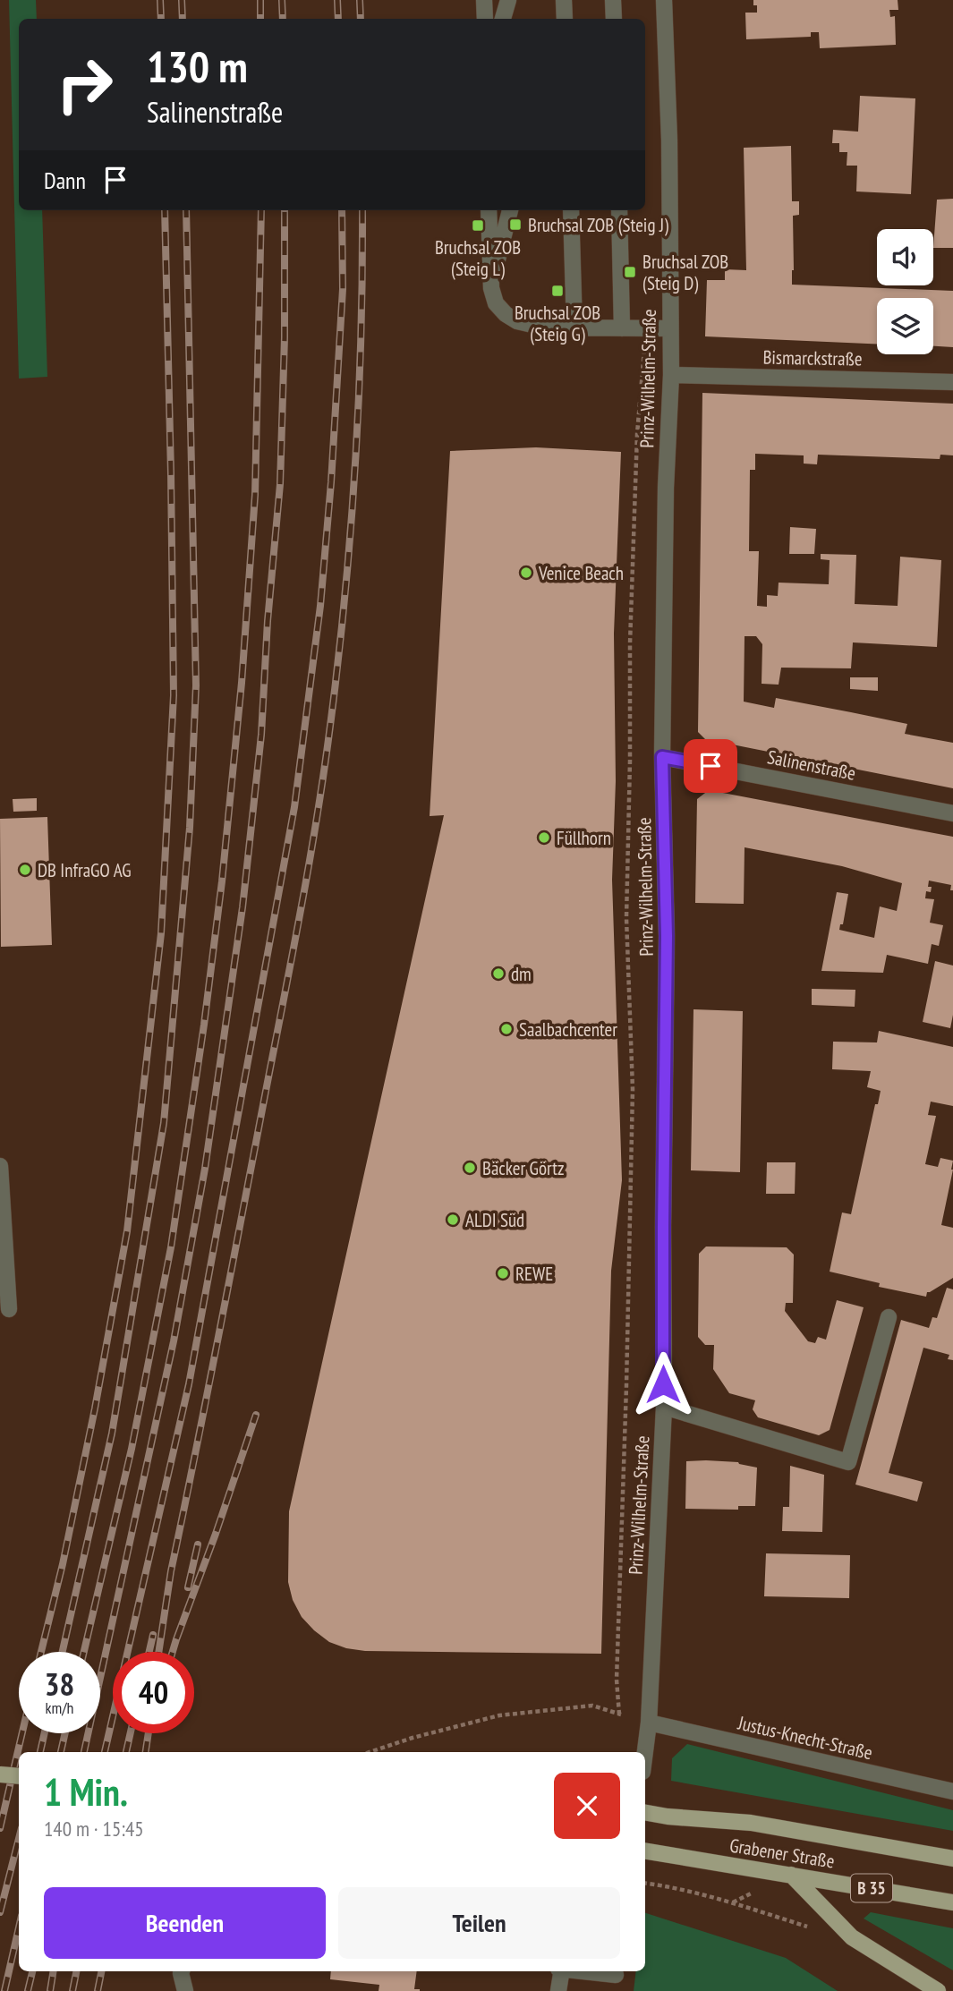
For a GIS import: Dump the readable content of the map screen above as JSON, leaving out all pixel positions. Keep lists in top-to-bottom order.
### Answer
{
  "streets": {
    "main road": ["Grabener Straße", "B 35"],
    "street": [
      "Bismarckstraße",
      "Prinz-Wilhelm-Straße",
      "Salinenstraße",
      "Justus-Knecht-Straße"
    ]
  },
  "crossings": [
    ["Bismarckstraße", "Prinz-Wilhelm-Straße"],
    ["Prinz-Wilhelm-Straße", "Salinenstraße"],
    ["Prinz-Wilhelm-Straße", "Justus-Knecht-Straße"]
  ],
  "places": {
    "transit": [
      "Bruchsal ZOB (Steig J)",
      "Bruchsal ZOB (Steig L)",
      "Bruchsal ZOB (Steig D)",
      "Bruchsal ZOB (Steig G)"
    ],
    "other": [
      "Venice Beach",
      "Füllhorn",
      "DB InfraGO AG",
      "dm",
      "Saalbachcenter",
      "Bäcker Görtz",
      "ALDI Süd",
      "REWE"
    ]
  },
  "page": {
    "turn": ["130 m", "Salinenstraße"],
    "then": "Dann",
    "speed": "38 km/h",
    "limit": "40",
    "heading": ["1 Min.", "140 m · 15:45"],
    "buttons": ["Beenden", "Teilen"]
  }
}
